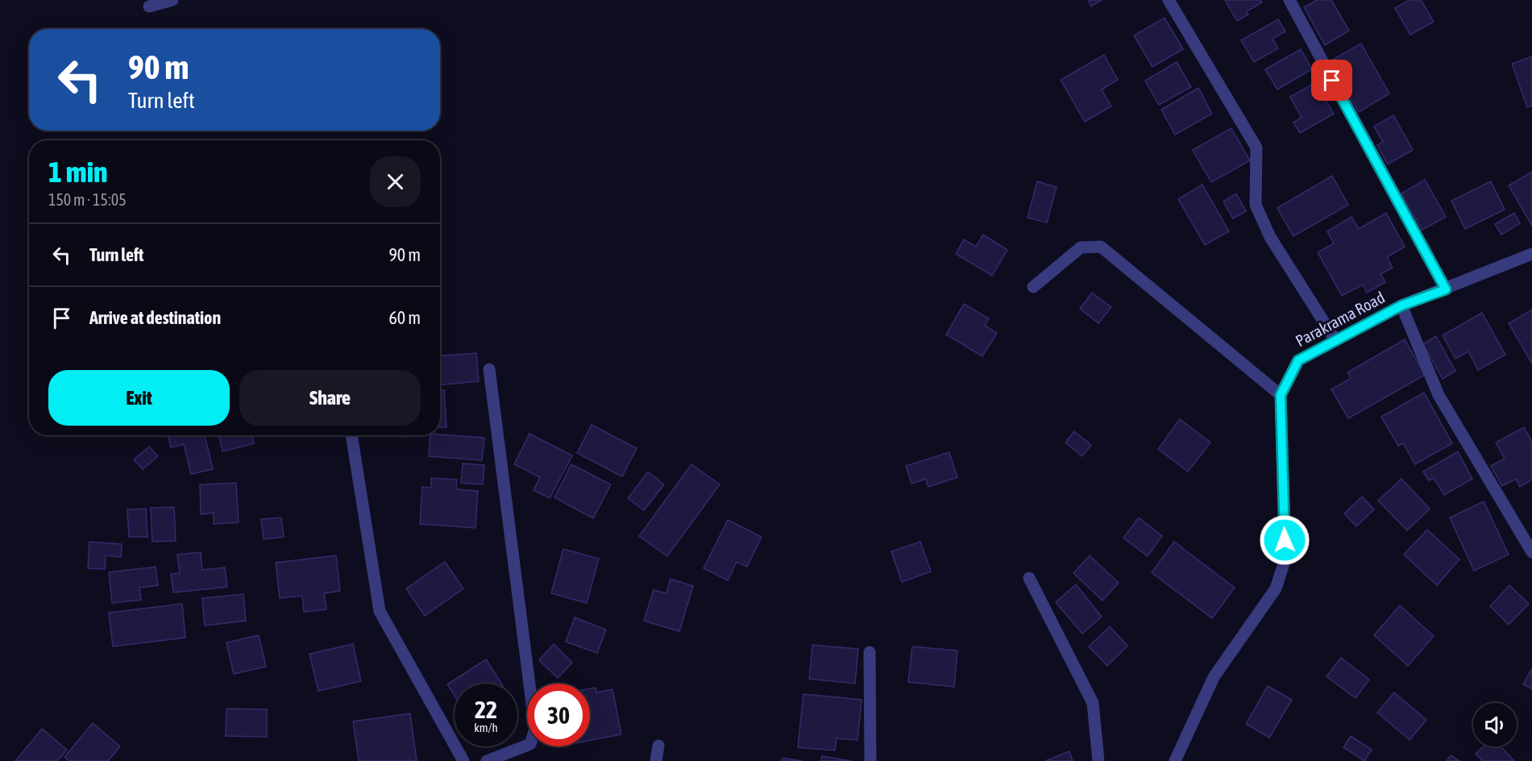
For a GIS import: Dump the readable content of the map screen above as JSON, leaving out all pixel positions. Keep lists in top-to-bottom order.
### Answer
{
  "streets": {
    "street": ["Parakrama Road"]
  },
  "page": {
    "turn": ["90 m", "Turn left"],
    "heading": ["1 min", "150 m · 15:05"],
    "list": [
      {
        "name": "Turn left",
        "value": "90 m"
      },
      {
        "name": "Arrive at destination",
        "value": "60 m"
      }
    ],
    "buttons": ["Exit", "Share"],
    "speed": "22 km/h",
    "limit": "30"
  }
}
